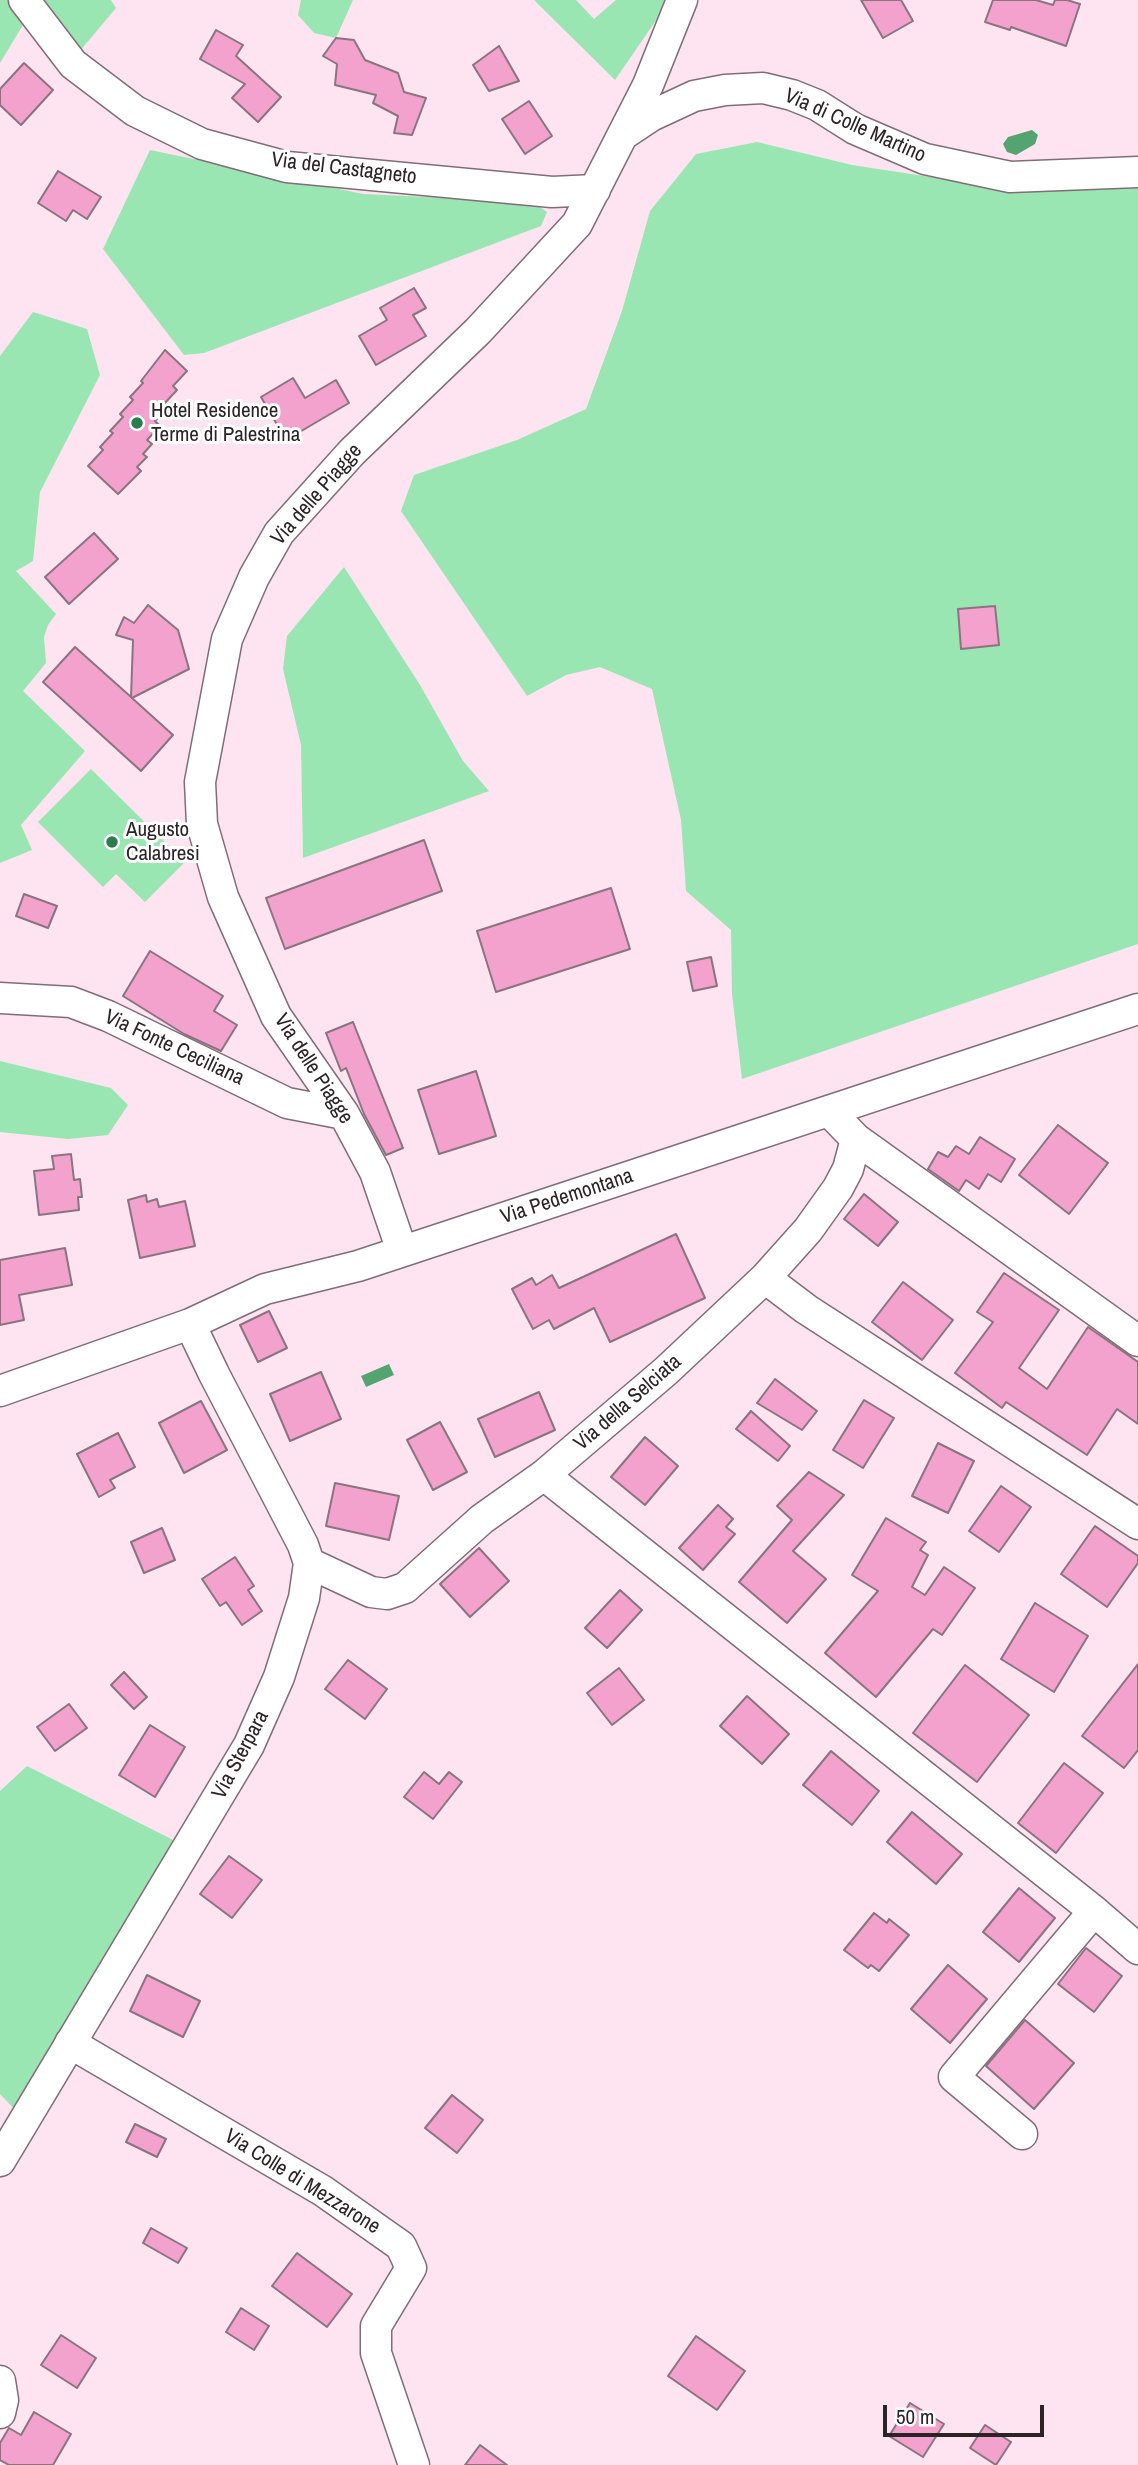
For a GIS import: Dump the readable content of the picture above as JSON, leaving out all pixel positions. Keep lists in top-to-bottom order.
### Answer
{
  "streets": {
    "street": [
      "Via di Colle Martino",
      "Via del Castagneto",
      "Via delle Piagge",
      "Via Fonte Ceciliana",
      "Via Pedemontana",
      "Via della Selciata",
      "Via Sterpara",
      "Via Colle di Mezzarone"
    ]
  },
  "crossings": [
    ["Via di Colle Martino", "Via delle Piagge"],
    ["Via del Castagneto", "Via delle Piagge"],
    ["Via delle Piagge", "Via Fonte Ceciliana"],
    ["Via delle Piagge", "Via Pedemontana"],
    ["Via Pedemontana", "Via Sterpara"],
    ["Via della Selciata", "Via Sterpara"],
    ["Via Sterpara", "Via Colle di Mezzarone"]
  ],
  "places": ["Hotel Residence Terme di Palestrina", "Augusto Calabresi"],
  "scale_bar": "50 m"
}
